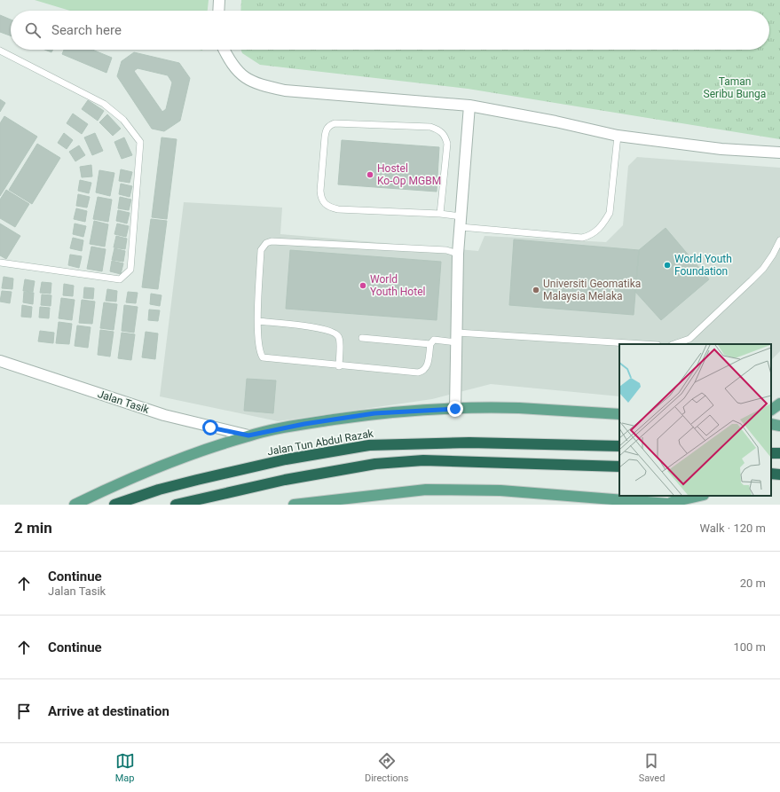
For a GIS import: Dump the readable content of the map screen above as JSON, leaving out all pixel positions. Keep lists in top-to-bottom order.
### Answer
{
  "streets": {
    "highway": ["Jalan Tun Abdul Razak"],
    "street": ["Jalan Tasik"]
  },
  "parks": ["Taman Seribu Bunga"],
  "places": [
    "Hostel Ko-Op MGBM",
    "World Youth Foundation",
    "World Youth Hotel",
    "Universiti Geomatika Malaysia Melaka"
  ],
  "page": {
    "search": "Search here",
    "heading": ["2 min", "Walk · 120 m"],
    "list": [
      ["Continue", "Jalan Tasik", "20 m"],
      ["Continue", "100 m"],
      "Arrive at destination"
    ],
    "nav": ["Map", "Directions", "Saved"]
  }
}
